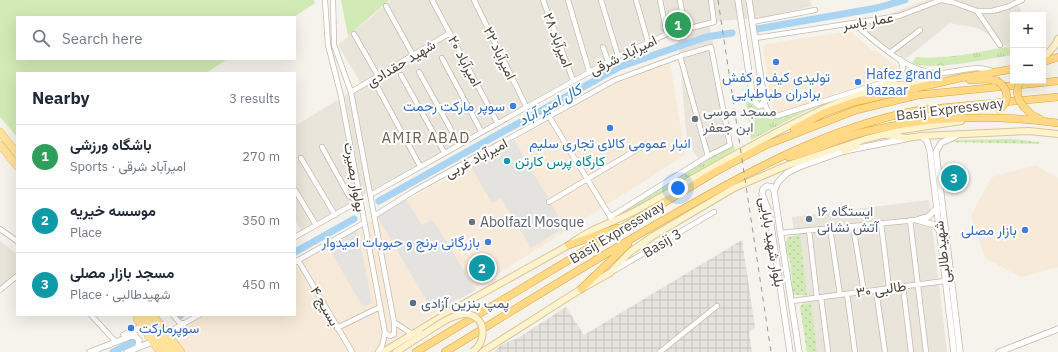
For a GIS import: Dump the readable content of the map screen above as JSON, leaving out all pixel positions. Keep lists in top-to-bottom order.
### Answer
{
  "streets": {
    "highway": ["Basij Expressway"],
    "street": [
      "عمار یاسر",
      "امیرآباد ۲۸",
      "امیرآباد ۲۲",
      "امیرآباد شرقی",
      "امیرآباد ۲۰",
      "شهید حقدادی",
      "امیرآباد غربی",
      "بولوار بصیرت",
      "بلوار شهید بابایی",
      "Basij 3",
      "شهیدطالبی",
      "طالبی ۳۰",
      "بسیج ۴"
    ]
  },
  "crossings": [
    ["امیرآباد ۲۸", "امیرآباد شرقی"],
    ["امیرآباد ۲۲", "امیرآباد شرقی"],
    ["امیرآباد شرقی", "امیرآباد ۲۰"],
    ["امیرآباد شرقی", "بولوار بصیرت"],
    ["امیرآباد ۲۰", "شهید حقدادی"],
    ["شهید حقدادی", "بولوار بصیرت"],
    ["امیرآباد غربی", "بولوار بصیرت"],
    ["بلوار شهید بابایی", "طالبی ۳۰"],
    ["شهیدطالبی", "طالبی ۳۰"]
  ],
  "districts": ["AMIR ABAD"],
  "water": ["کال امیر آباد"],
  "places": [
    "تولیدی کیف و کفش برادران طباطبایی",
    "Hafez grand bazaar",
    "سوپر مارکت رحمت",
    "مسجد موسی ابن جعفر",
    "انبار عمومی کالای تجاری سلیم",
    "کارگاه پرس کارتن",
    "ایستگاه ۱۶ آتش نشانی",
    "Abolfazl Mosque",
    "بازار مصلى",
    "بازرگانی برنج و حبوبات امیدوار",
    "پمپ بنزین آزادی",
    "سوپرمارکت"
  ],
  "page": {
    "pins": ["1", "3", "2"],
    "map_buttons": ["+", "−"],
    "search": "Search here",
    "heading": ["Nearby", "3 results"],
    "list": [
      {
        "mark": "1",
        "name": "باشگاه ورزشی",
        "note": "Sports · امیرآباد شرقی",
        "value": "270 m"
      },
      {
        "mark": "2",
        "name": "موسسه خیریه",
        "note": "Place",
        "value": "350 m"
      },
      {
        "mark": "3",
        "name": "مسجد بازار مصلی",
        "note": "Place · شهیدطالبی",
        "value": "450 m"
      }
    ]
  }
}
